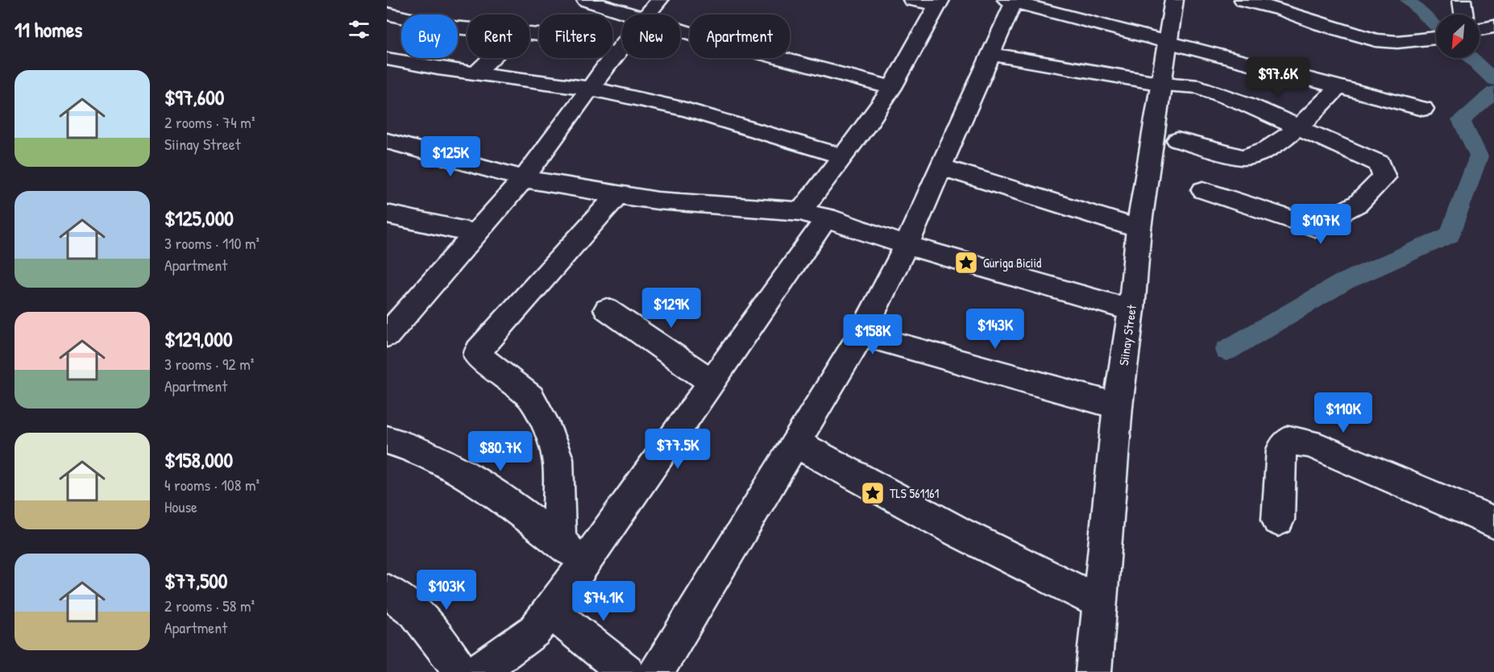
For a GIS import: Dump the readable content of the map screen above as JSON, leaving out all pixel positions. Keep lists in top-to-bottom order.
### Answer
{
  "streets": {
    "street": ["Siinay Street"]
  },
  "places": {
    "place": ["Guriga Biciid", "TLS 561161"]
  },
  "north": "bottom left",
  "page": {
    "heading": "11 homes",
    "chip": [
      "Buy",
      "Rent",
      "Filters",
      "New",
      "Apartment"
    ],
    "price": [
      "$97.6K",
      "$125K",
      "$107K",
      "$129K",
      "$143K",
      "$158K",
      "$110K",
      "$77.5K",
      "$80.7K",
      "$103K",
      "$74.1K"
    ],
    "list": [
      {
        "name": "$97,600",
        "note": "2 rooms · 74 m² · Siinay Street"
      },
      {
        "name": "$125,000",
        "note": "3 rooms · 110 m² · Apartment"
      },
      {
        "name": "$129,000",
        "note": "3 rooms · 92 m² · Apartment"
      },
      {
        "name": "$158,000",
        "note": "4 rooms · 108 m² · House"
      },
      {
        "name": "$77,500",
        "note": "2 rooms · 58 m² · Apartment"
      }
    ]
  }
}
